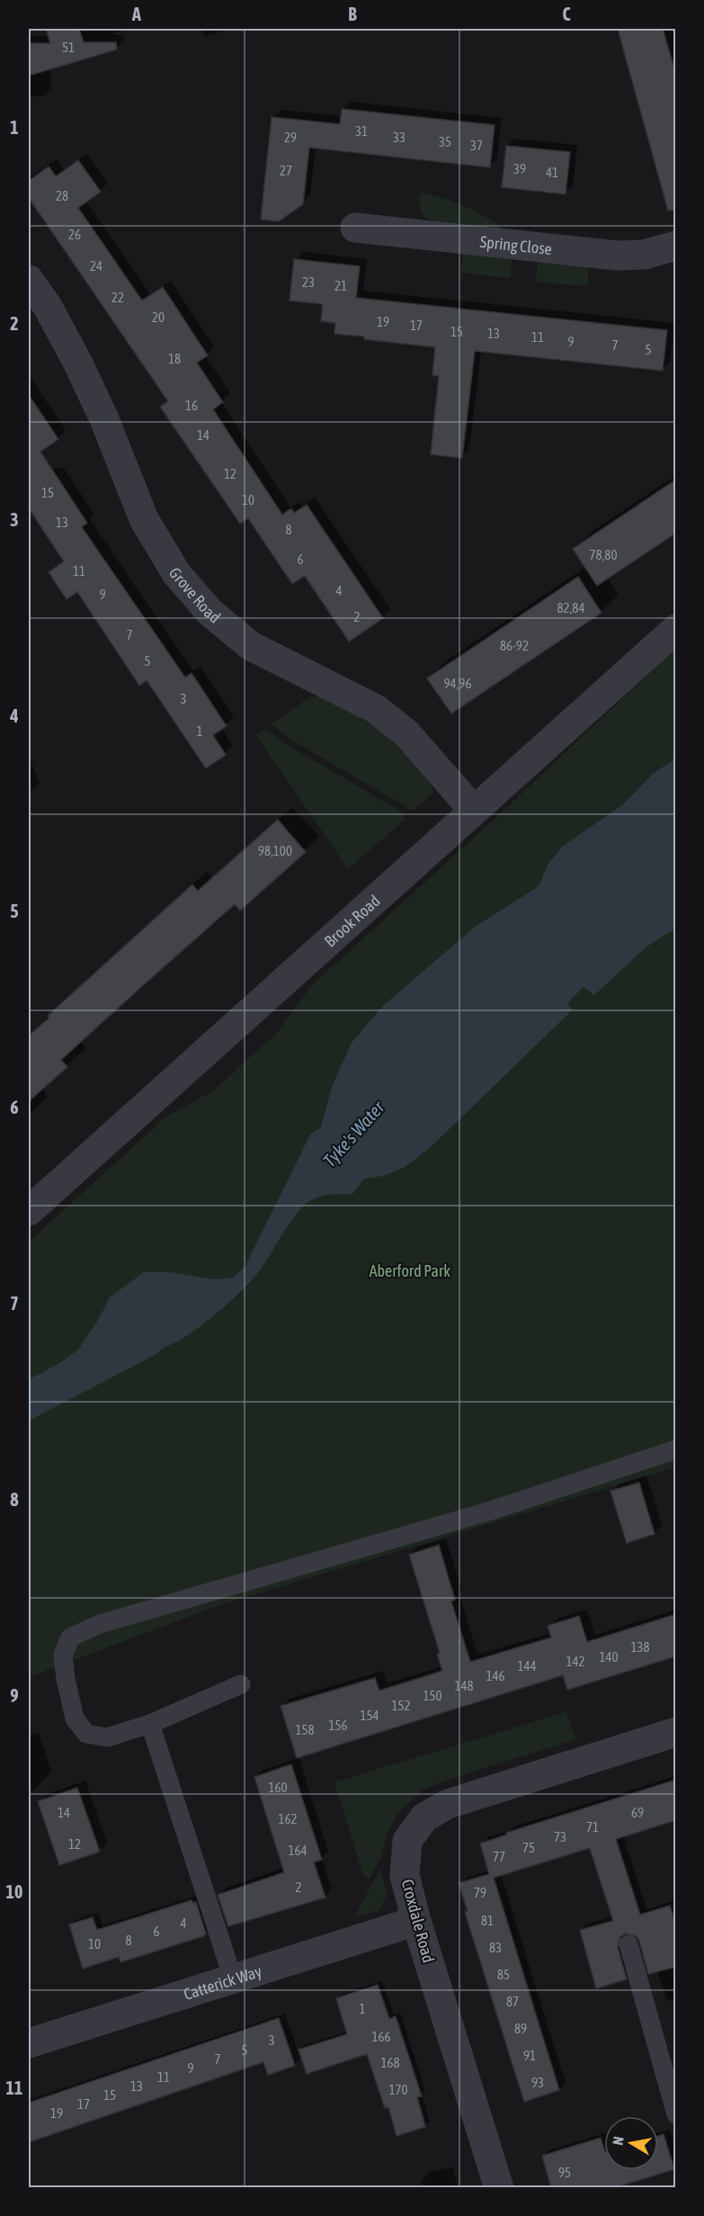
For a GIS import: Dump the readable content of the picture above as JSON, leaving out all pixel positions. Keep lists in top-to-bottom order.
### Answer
{
  "streets": {
    "street": [
      "Spring Close",
      "Grove Road",
      "Brook Road",
      "Croxdale Road",
      "Catterick Way"
    ]
  },
  "crossings": [
    ["Grove Road", "Brook Road"],
    ["Croxdale Road", "Catterick Way"]
  ],
  "water": ["Tyke's Water"],
  "parks": ["Aberford Park"],
  "house_numbers": [
    "51",
    "31",
    "29",
    "33",
    "35",
    "37",
    "39",
    "27",
    "41",
    "28",
    "26",
    "24",
    "23",
    "21",
    "22",
    "20",
    "19",
    "17",
    "15",
    "13",
    "11",
    "9",
    "7",
    "5",
    "18",
    "16",
    "14",
    "12",
    "15",
    "10",
    "13",
    "8",
    "78,80",
    "6",
    "11",
    "4",
    "9",
    "82,84",
    "2",
    "7",
    "86-92",
    "5",
    "94,96",
    "3",
    "1",
    "98,100",
    "138",
    "140",
    "142",
    "144",
    "146",
    "148",
    "150",
    "152",
    "154",
    "156",
    "158",
    "160",
    "14",
    "69",
    "162",
    "71",
    "73",
    "12",
    "75",
    "164",
    "77",
    "2",
    "79",
    "81",
    "4",
    "6",
    "8",
    "10",
    "83",
    "85",
    "87",
    "1",
    "89",
    "166",
    "3",
    "5",
    "91",
    "7",
    "168",
    "9",
    "11",
    "93",
    "13",
    "170",
    "15",
    "17",
    "19",
    "95"
  ],
  "north": "left",
  "grid": {
    "columns": ["A", "B", "C"],
    "rows": [
      "1",
      "2",
      "3",
      "4",
      "5",
      "6",
      "7",
      "8",
      "9",
      "10",
      "11"
    ]
  }
}
